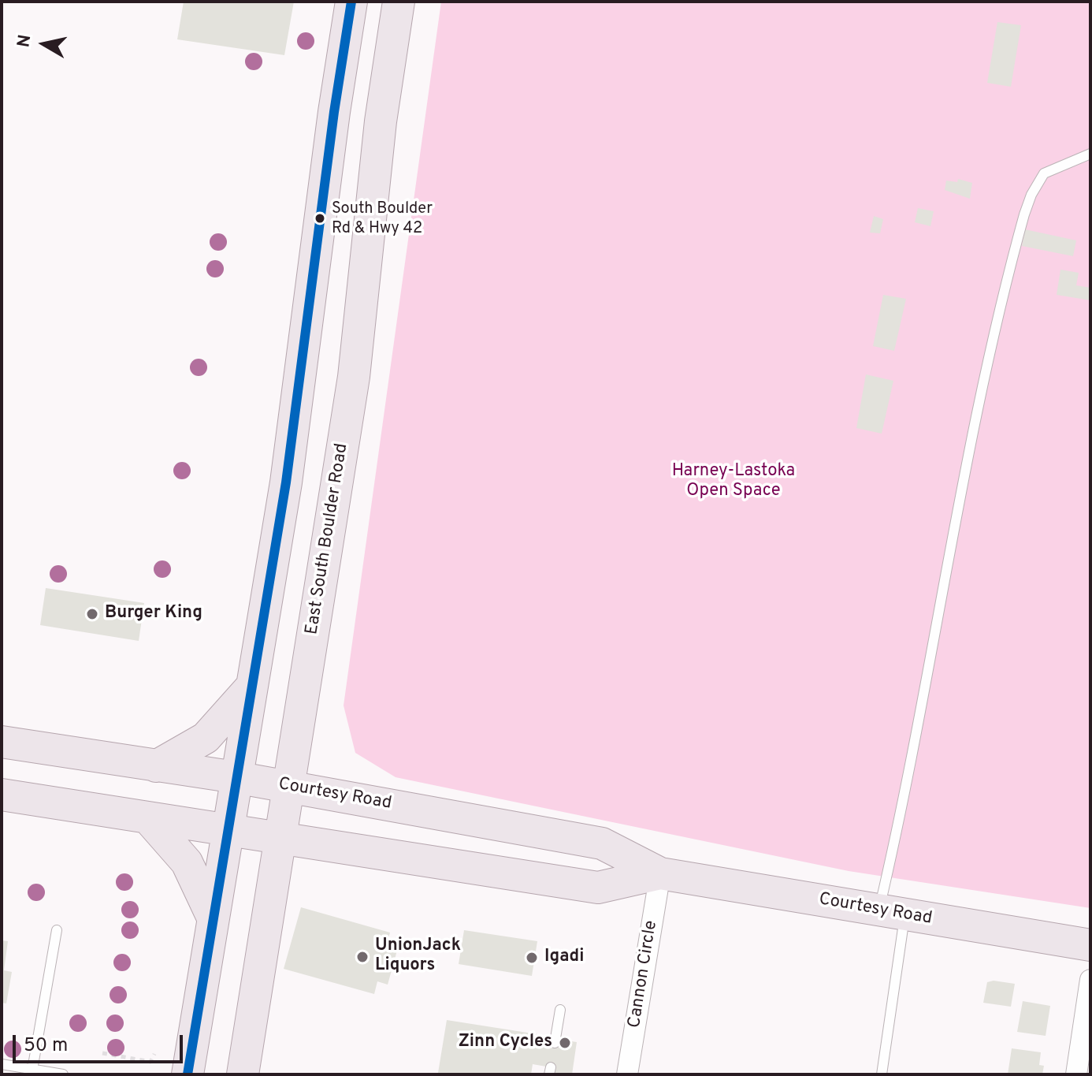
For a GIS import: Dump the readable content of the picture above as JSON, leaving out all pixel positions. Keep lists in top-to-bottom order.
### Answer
{
  "streets": {
    "main road": ["East South Boulder Road", "Courtesy Road"],
    "street": ["Cannon Circle"]
  },
  "crossings": [
    ["East South Boulder Road", "Courtesy Road"],
    ["Courtesy Road", "Cannon Circle"]
  ],
  "parks": ["Harney-Lastoka Open Space"],
  "places": [
    "South Boulder Rd & Hwy 42",
    "Burger King",
    "UnionJack Liquors",
    "Igadi",
    "Zinn Cycles"
  ],
  "scale_bar": "50 m",
  "north": "left"
}
